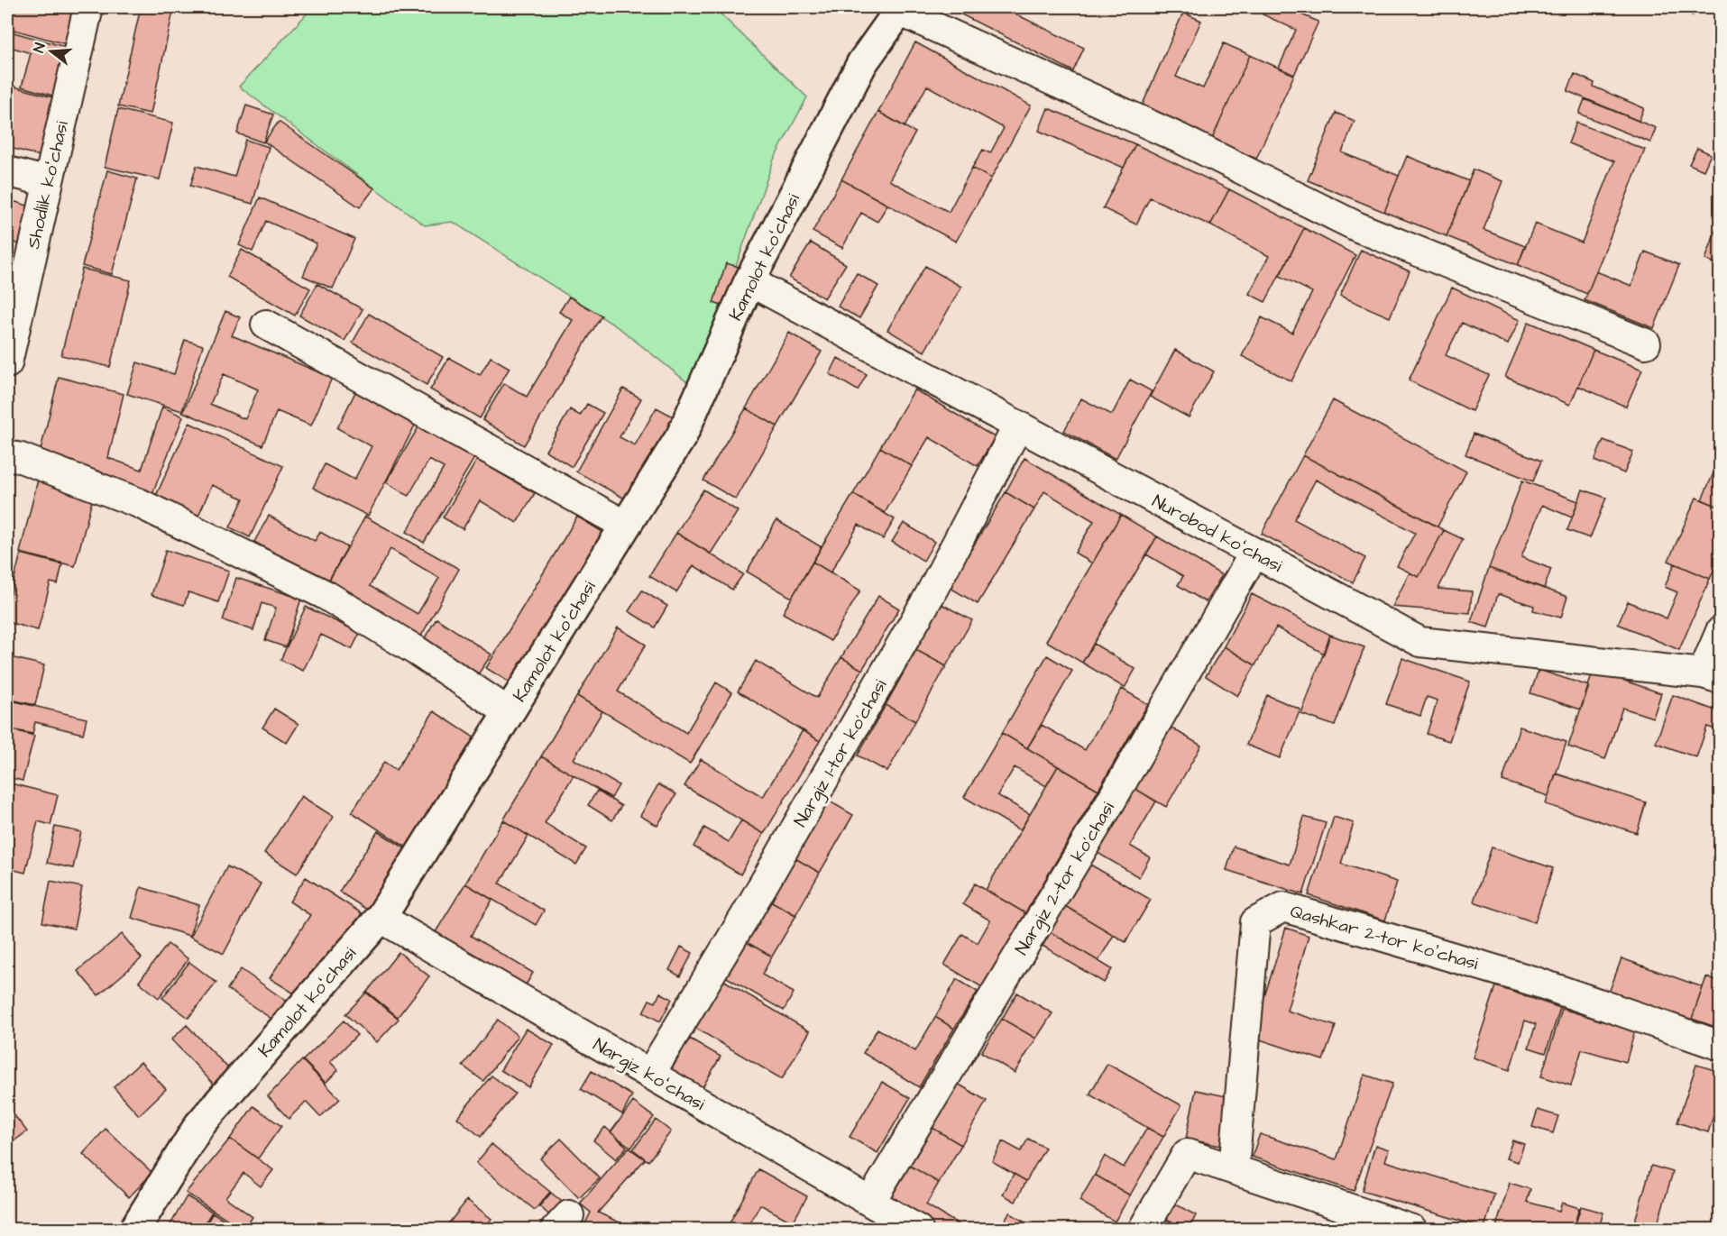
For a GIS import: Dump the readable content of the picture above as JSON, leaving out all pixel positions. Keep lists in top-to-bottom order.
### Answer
{
  "streets": {
    "street": [
      "Shodlik koʻchasi",
      "Kamolot koʻchasi",
      "Nurobod koʻchasi",
      "Nargiz 1-tor ko‘chasi",
      "Nargiz 2-tor ko‘chasi",
      "Qashkar 2-tor koʼchasi",
      "Nargiz koʻchasi"
    ]
  },
  "crossings": [
    ["Kamolot koʻchasi", "Nurobod koʻchasi"],
    ["Kamolot koʻchasi", "Nargiz koʻchasi"],
    ["Nurobod koʻchasi", "Nargiz 1-tor ko‘chasi"],
    ["Nurobod koʻchasi", "Nargiz 2-tor ko‘chasi"],
    ["Nargiz 1-tor ko‘chasi", "Nargiz koʻchasi"],
    ["Nargiz 2-tor ko‘chasi", "Nargiz koʻchasi"]
  ],
  "north": "left"
}
